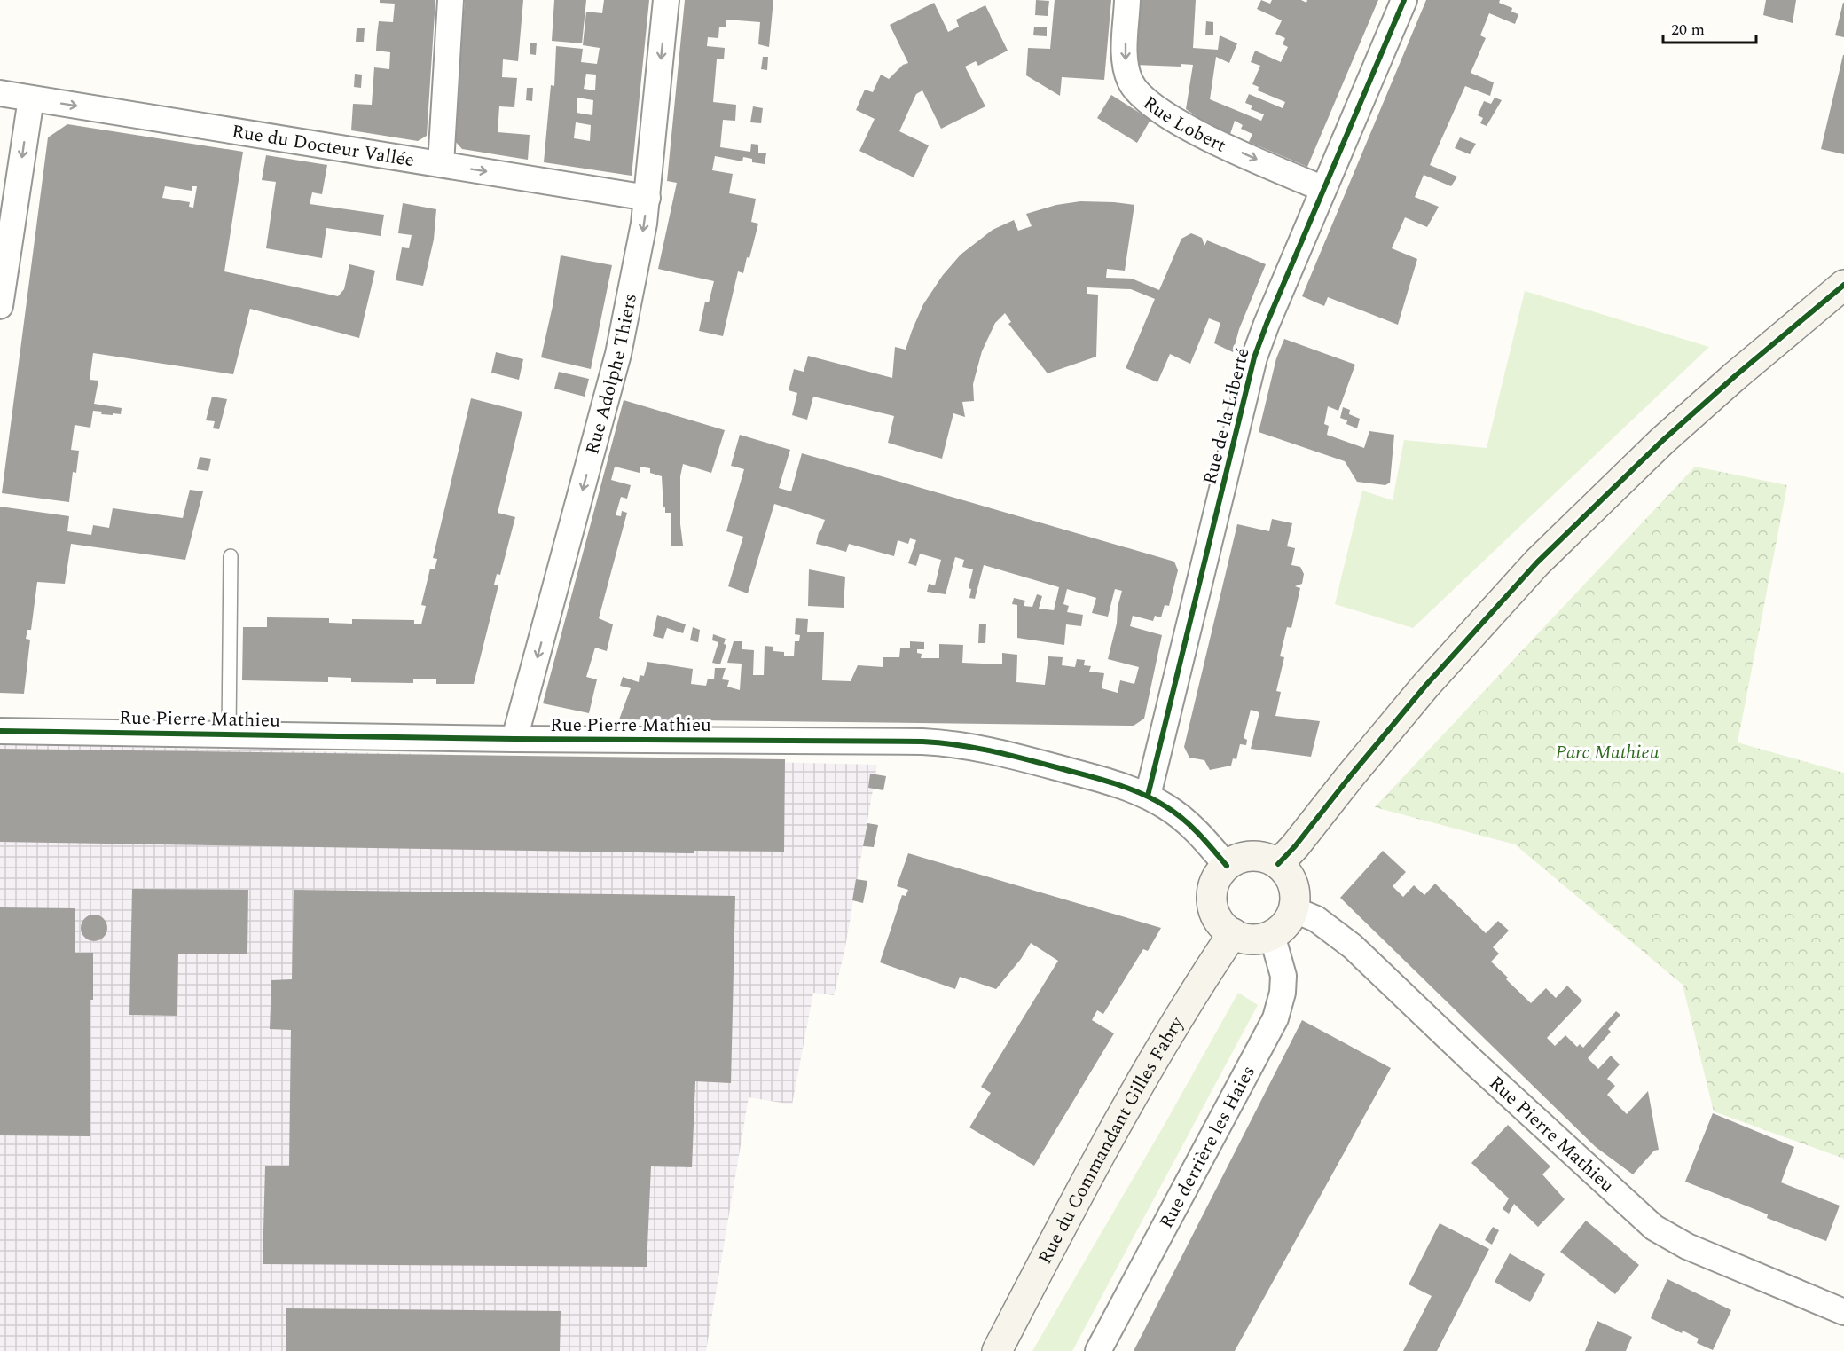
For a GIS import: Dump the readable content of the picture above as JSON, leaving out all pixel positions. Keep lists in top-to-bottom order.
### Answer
{
  "streets": {
    "street": [
      "Rue Lobert",
      "Rue du Docteur Vallée",
      "Rue Adolphe Thiers",
      "Rue de la Liberté",
      "Rue Pierre Mathieu",
      "Rue du Commandant Gilles Fabry",
      "Rue derrière les Haies"
    ]
  },
  "crossings": [
    ["Rue Lobert", "Rue de la Liberté"],
    ["Rue du Docteur Vallée", "Rue Adolphe Thiers"],
    ["Rue Adolphe Thiers", "Rue Pierre Mathieu"],
    ["Rue de la Liberté", "Rue Pierre Mathieu"],
    ["Rue Pierre Mathieu", "Rue du Commandant Gilles Fabry"],
    ["Rue Pierre Mathieu", "Rue derrière les Haies"],
    ["Rue du Commandant Gilles Fabry", "Rue derrière les Haies"]
  ],
  "one_way": ["Rue Lobert", "Rue du Docteur Vallée", "Rue Adolphe Thiers"],
  "parks": ["Parc Mathieu"],
  "scale_bar": "20 m"
}
